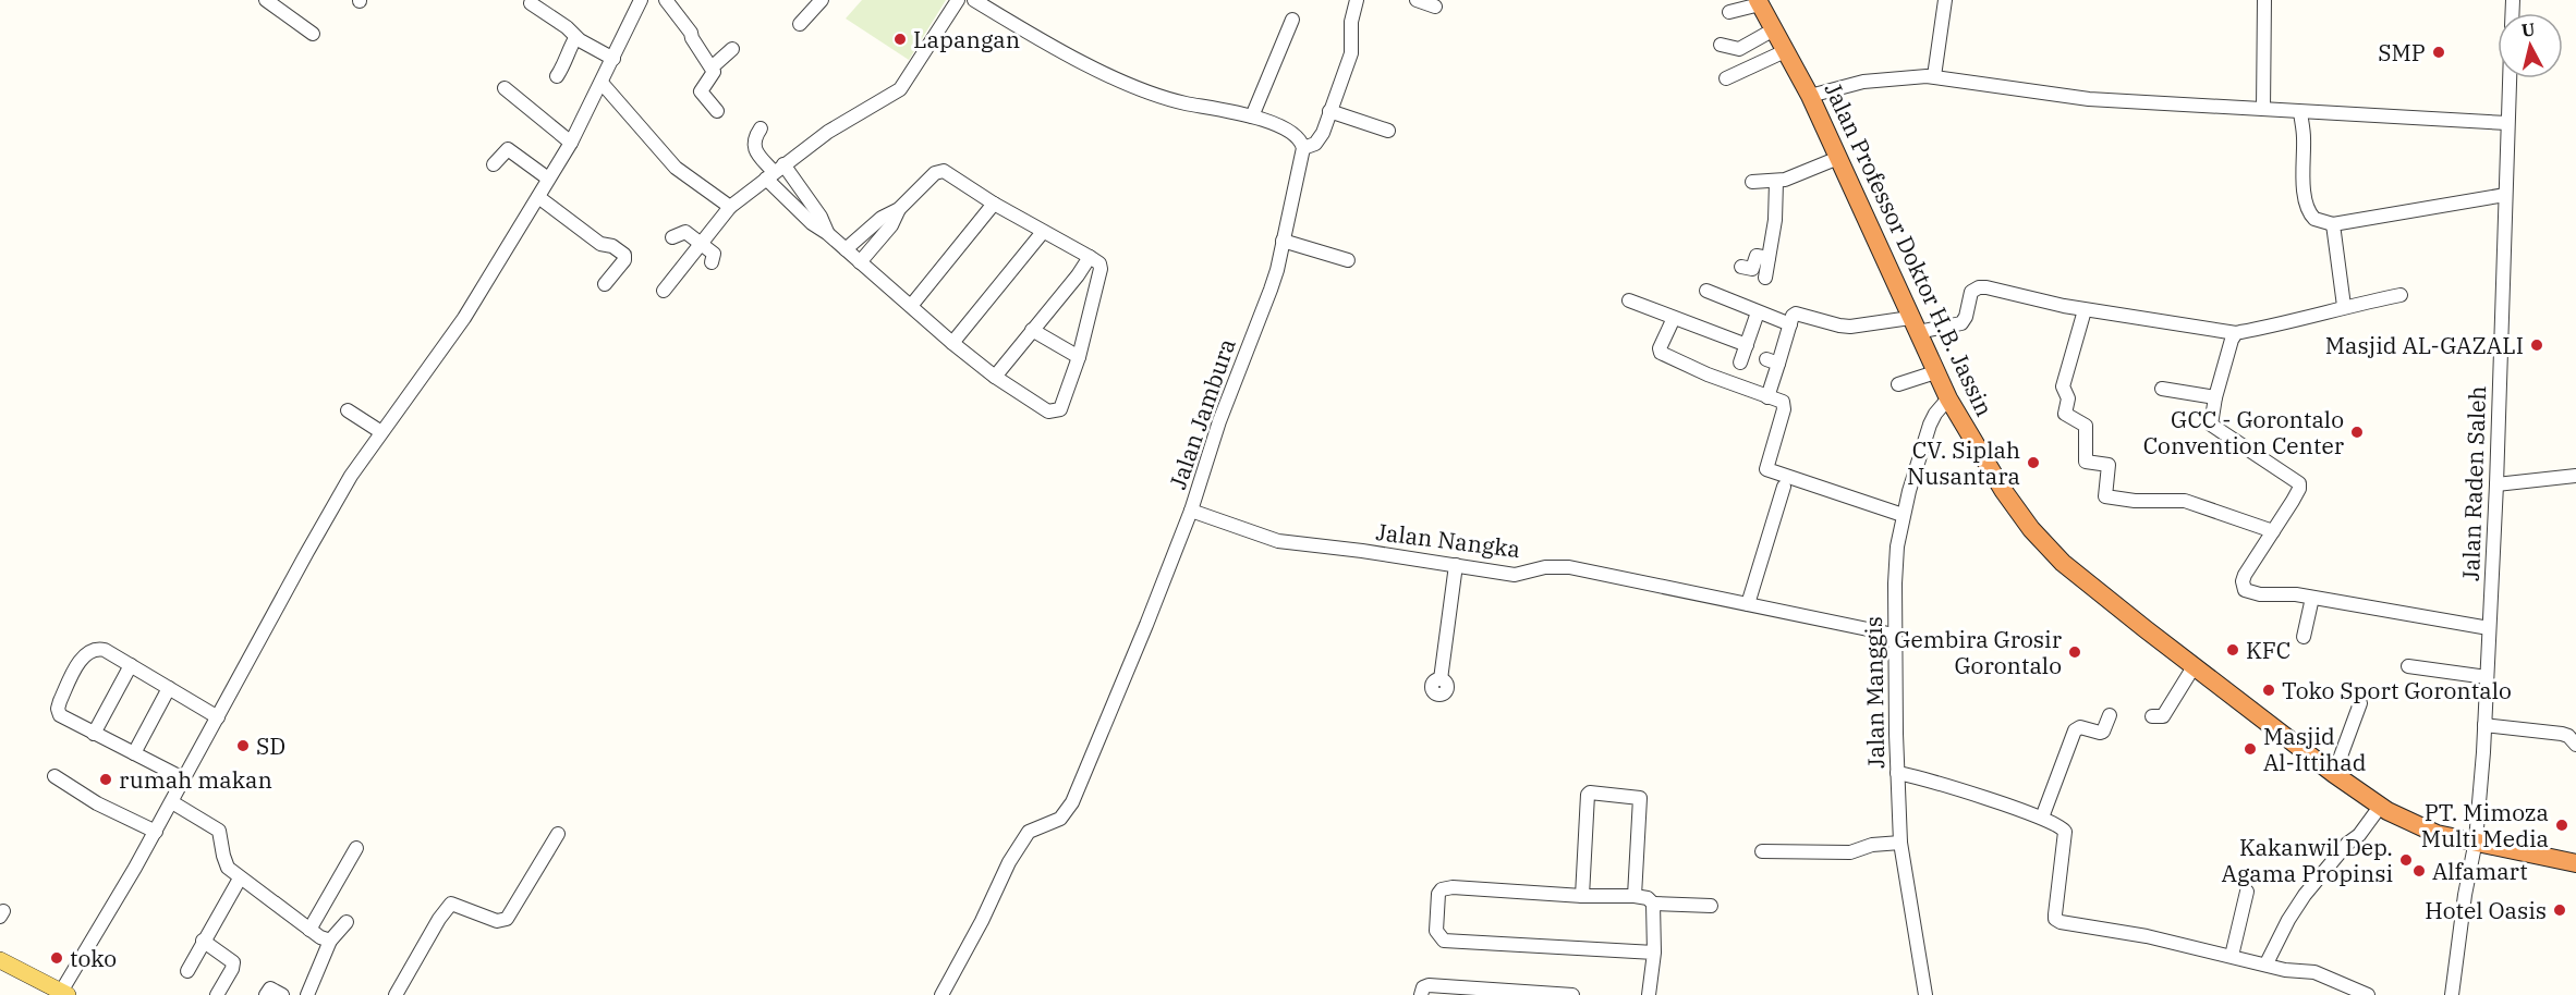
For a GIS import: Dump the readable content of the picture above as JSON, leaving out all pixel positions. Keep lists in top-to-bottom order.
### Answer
{
  "streets": {
    "highway": ["Jalan Professor Doktor H.B. Jassin"],
    "street": [
      "Jalan Jambura",
      "Jalan Raden Saleh",
      "Jalan Nangka",
      "Jalan Manggis"
    ]
  },
  "crossings": [
    ["Jalan Professor Doktor H.B. Jassin", "Jalan Raden Saleh"],
    ["Jalan Professor Doktor H.B. Jassin", "Jalan Manggis"],
    ["Jalan Jambura", "Jalan Nangka"],
    ["Jalan Nangka", "Jalan Manggis"]
  ],
  "places": [
    "Lapangan",
    "SMP",
    "Masjid AL-GAZALI",
    "GCC - Gorontalo Convention Center",
    "CV. Siplah Nusantara",
    "KFC",
    "Gembira Grosir Gorontalo",
    "Toko Sport Gorontalo",
    "SD",
    "Masjid Al-Ittihad",
    "rumah makan",
    "PT. Mimoza Multi Media",
    "Kakanwil Dep. Agama Propinsi",
    "Alfamart",
    "Hotel Oasis",
    "toko"
  ],
  "north": "top"
}
